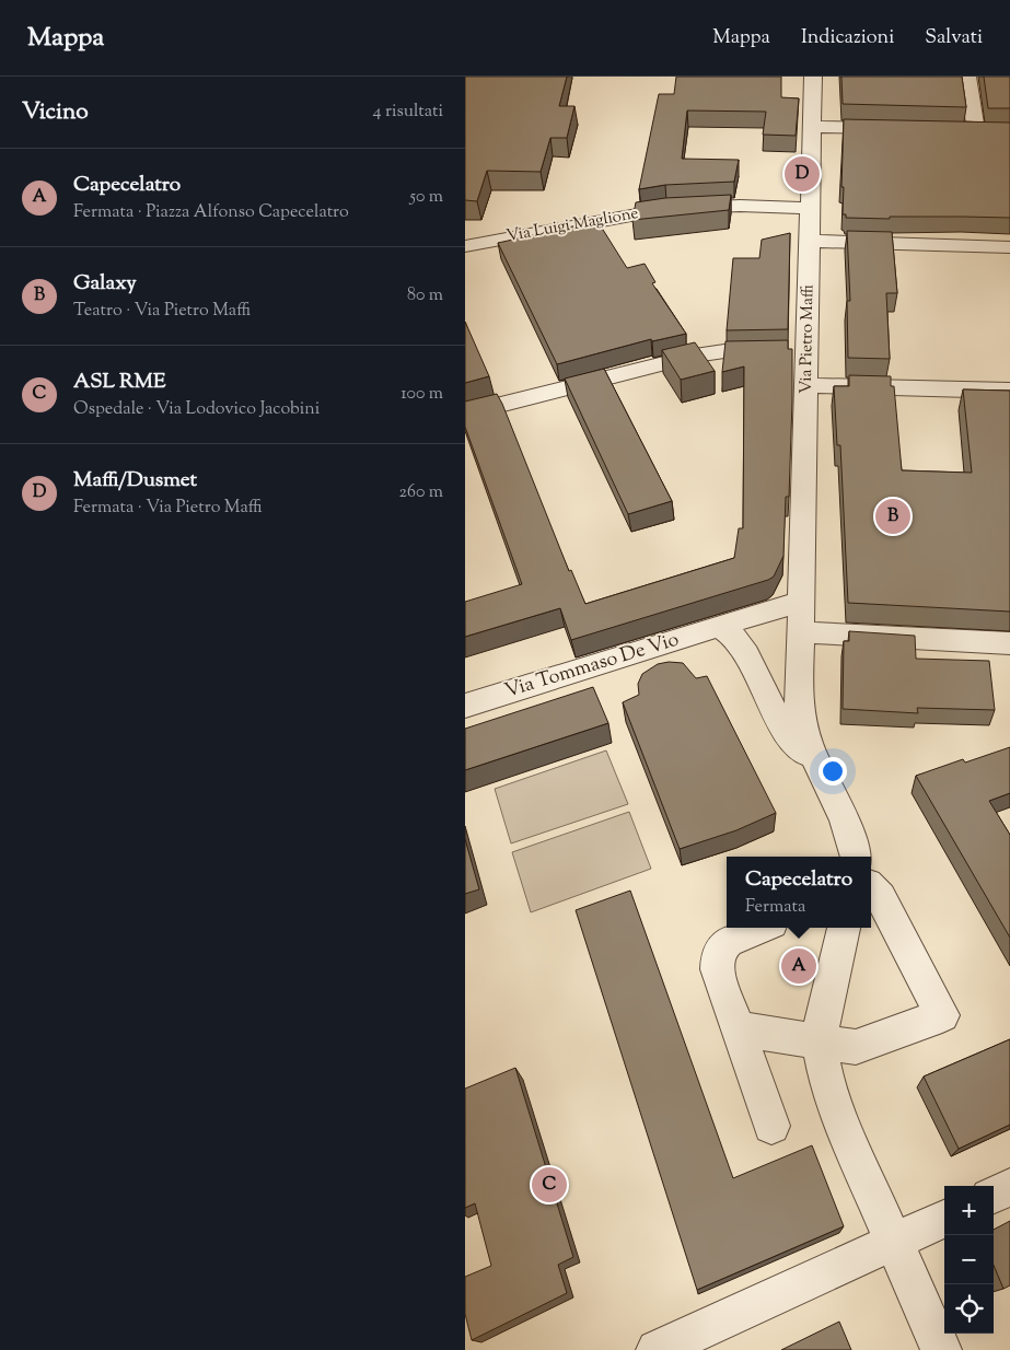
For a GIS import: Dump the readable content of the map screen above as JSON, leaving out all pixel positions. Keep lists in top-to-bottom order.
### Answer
{
  "streets": {
    "street": ["Via Luigi Maglione", "Via Pietro Maffi", "Via Tommaso De Vio"]
  },
  "crossings": [
    ["Via Luigi Maglione", "Via Pietro Maffi"]
  ],
  "page": {
    "header": "Mappa",
    "nav": ["Mappa", "Indicazioni", "Salvati"],
    "heading": ["Vicino", "4 risultati"],
    "list": [
      {
        "mark": "A",
        "name": "Capecelatro",
        "note": "Fermata · Piazza Alfonso Capecelatro",
        "value": "50 m"
      },
      {
        "mark": "B",
        "name": "Galaxy",
        "note": "Teatro · Via Pietro Maffi",
        "value": "80 m"
      },
      {
        "mark": "C",
        "name": "ASL RME",
        "note": "Ospedale · Via Lodovico Jacobini",
        "value": "100 m"
      },
      {
        "mark": "D",
        "name": "Maffi/Dusmet",
        "note": "Fermata · Via Pietro Maffi",
        "value": "260 m"
      }
    ],
    "pins": [
      "D",
      "B",
      "A",
      "C"
    ],
    "popup": ["Capecelatro", "Fermata"],
    "map_buttons": ["+", "−"]
  }
}
